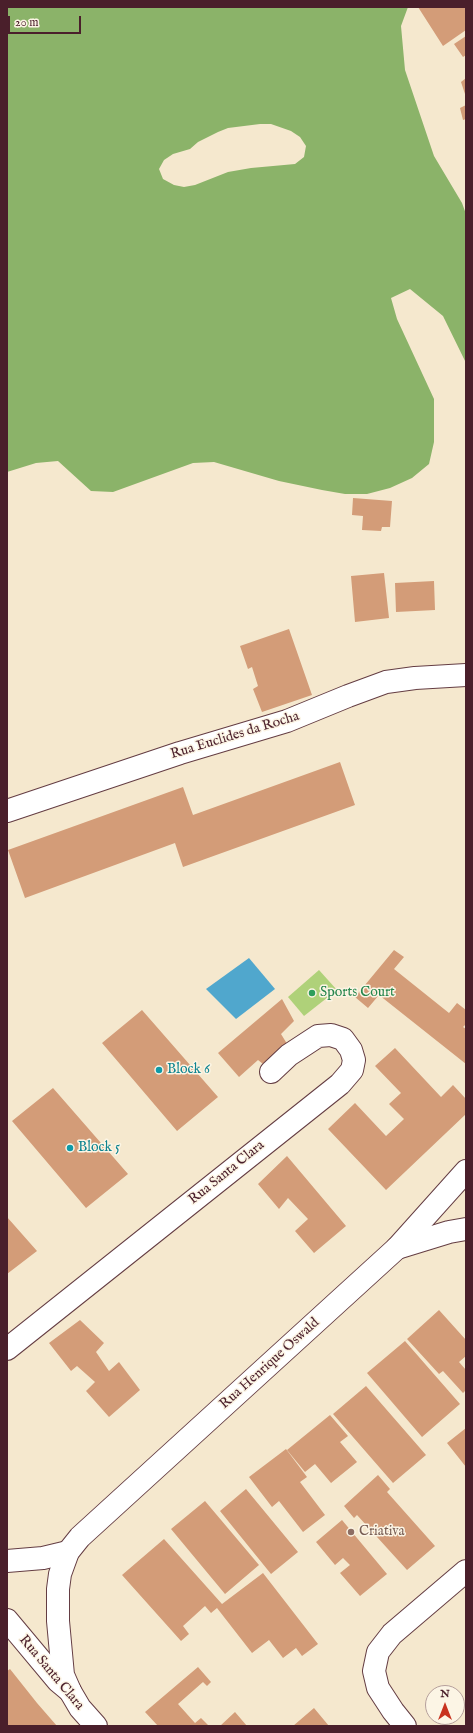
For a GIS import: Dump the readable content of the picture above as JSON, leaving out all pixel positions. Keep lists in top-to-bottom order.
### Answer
{
  "streets": {
    "street": ["Rua Euclides da Rocha", "Rua Santa Clara", "Rua Henrique Oswald"]
  },
  "crossings": [
    ["Rua Santa Clara", "Rua Henrique Oswald"]
  ],
  "places": [
    "Sports Court",
    "Block 6",
    "Block 5",
    "Criativa"
  ],
  "scale_bar": "20 m",
  "north": "top"
}
